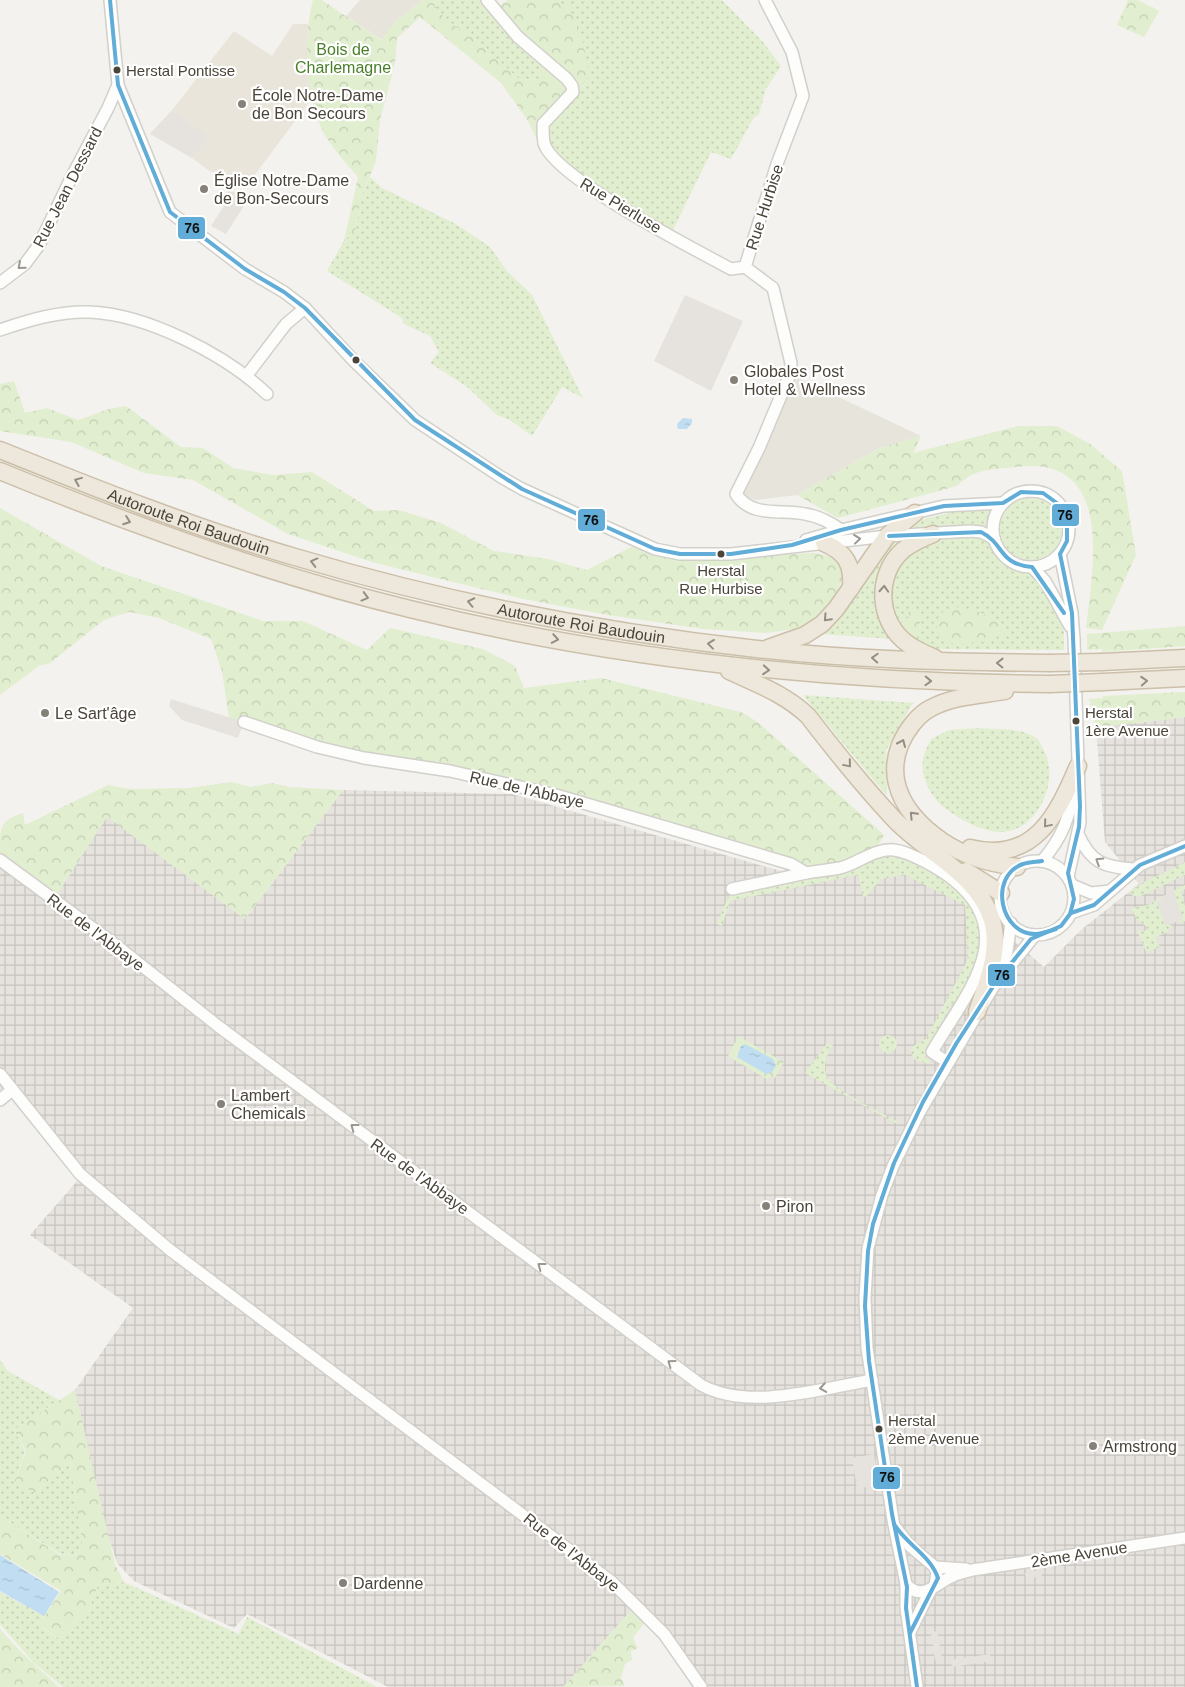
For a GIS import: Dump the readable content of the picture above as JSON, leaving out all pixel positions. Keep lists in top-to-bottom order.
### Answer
{
  "streets": {
    "highway": ["Autoroute Roi Baudouin"],
    "street": [
      "Rue Jean Dessard",
      "Rue Pierluse",
      "Rue Hurbise",
      "Rue de l'Abbaye",
      "2ème Avenue"
    ]
  },
  "crossings": [
    ["Rue Pierluse", "Rue Hurbise"]
  ],
  "one_way": ["Rue Jean Dessard", "Rue de l'Abbaye"],
  "parks": ["Bois de Charlemagne"],
  "places": [
    "Herstal Pontisse",
    "École Notre-Dame de Bon Secours",
    "Église Notre-Dame de Bon-Secours",
    "Globales Post Hotel & Wellness",
    "Herstal Rue Hurbise",
    "Le Sart'âge",
    "Herstal 1ère Avenue",
    "Lambert Chemicals",
    "Piron",
    "Herstal 2ème Avenue",
    "Armstrong",
    "Dardenne"
  ],
  "lines": ["transit line 76"]
}
